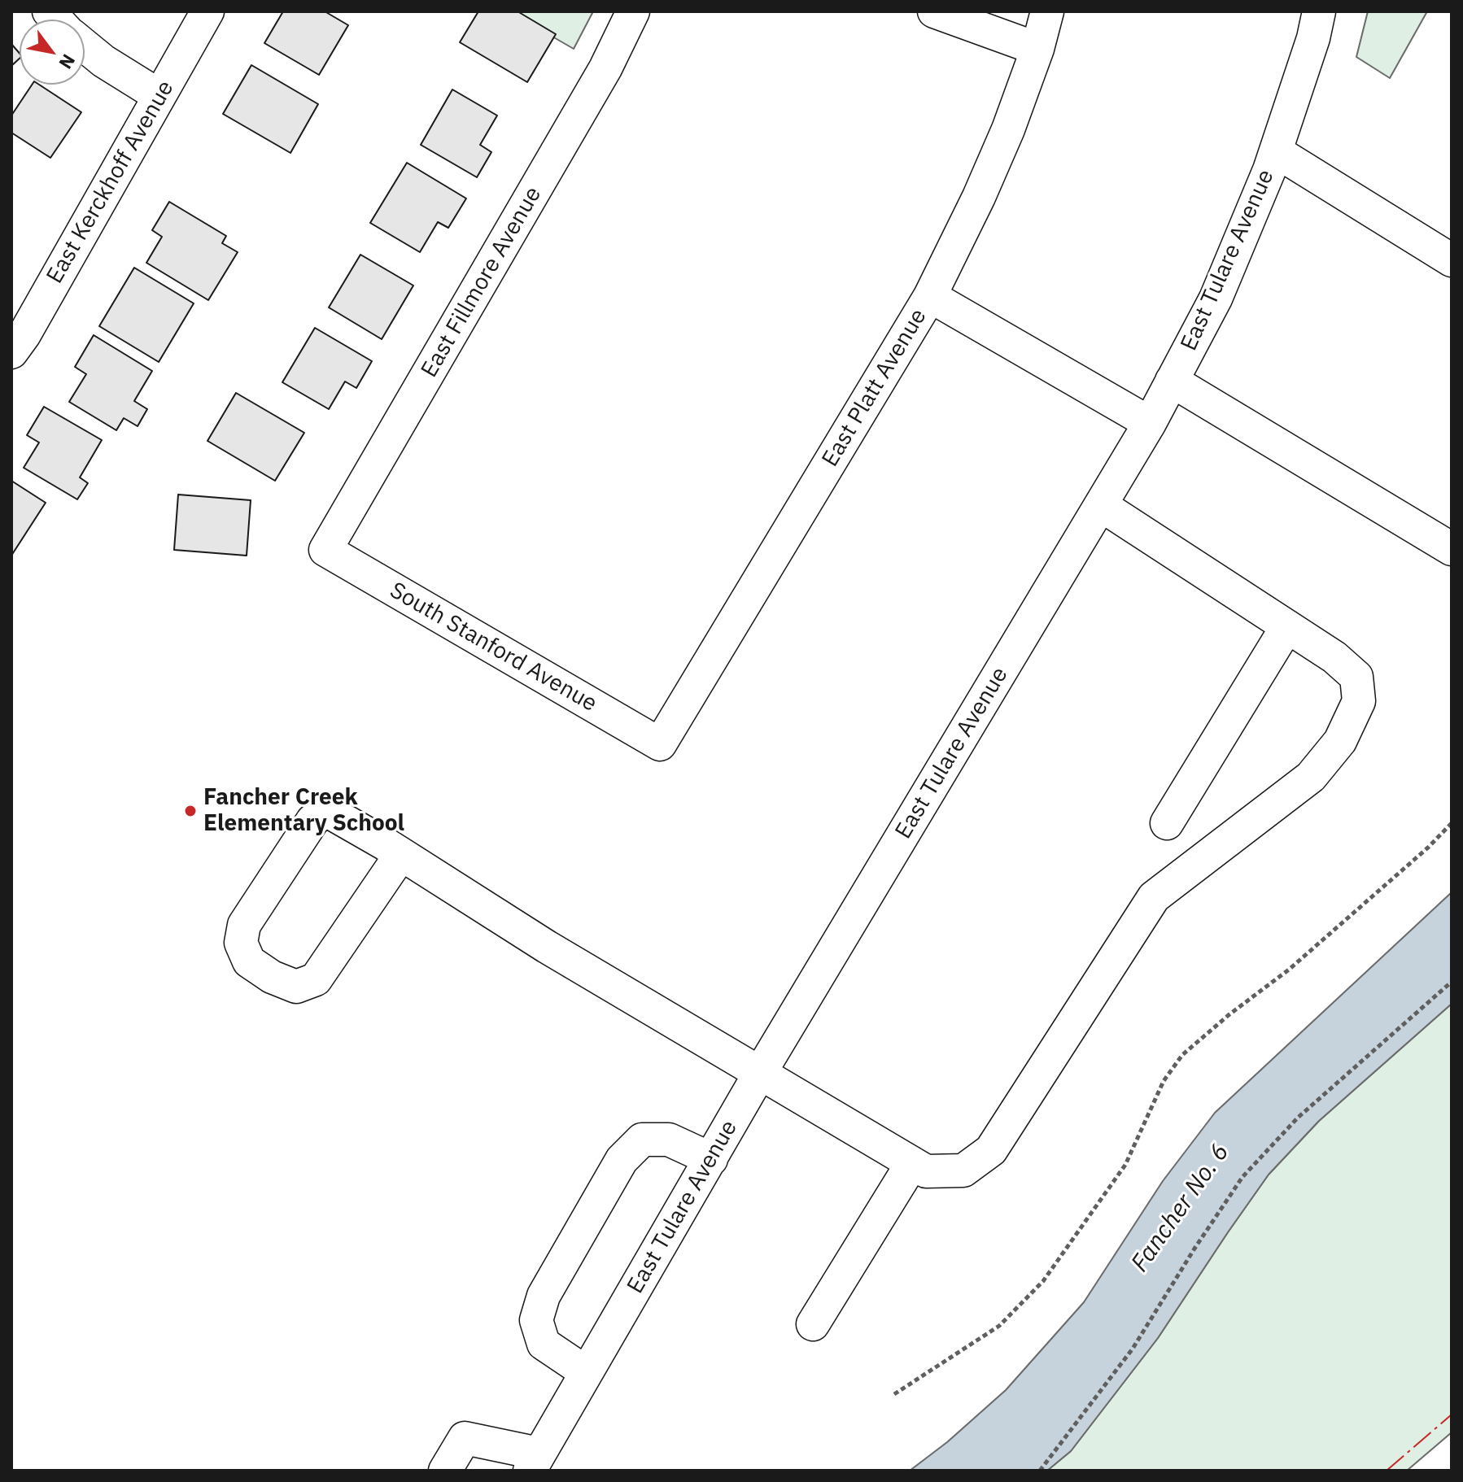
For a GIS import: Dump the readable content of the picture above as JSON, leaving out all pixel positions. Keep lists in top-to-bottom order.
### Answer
{
  "streets": {
    "street": [
      "East Kerckhoff Avenue",
      "East Tulare Avenue",
      "East Fillmore Avenue",
      "East Platt Avenue",
      "South Stanford Avenue"
    ]
  },
  "crossings": [
    ["East Fillmore Avenue", "South Stanford Avenue"],
    ["East Platt Avenue", "South Stanford Avenue"]
  ],
  "water": ["Fancher No. 6"],
  "places": ["Fancher Creek Elementary School"],
  "north": "bottom right"
}
